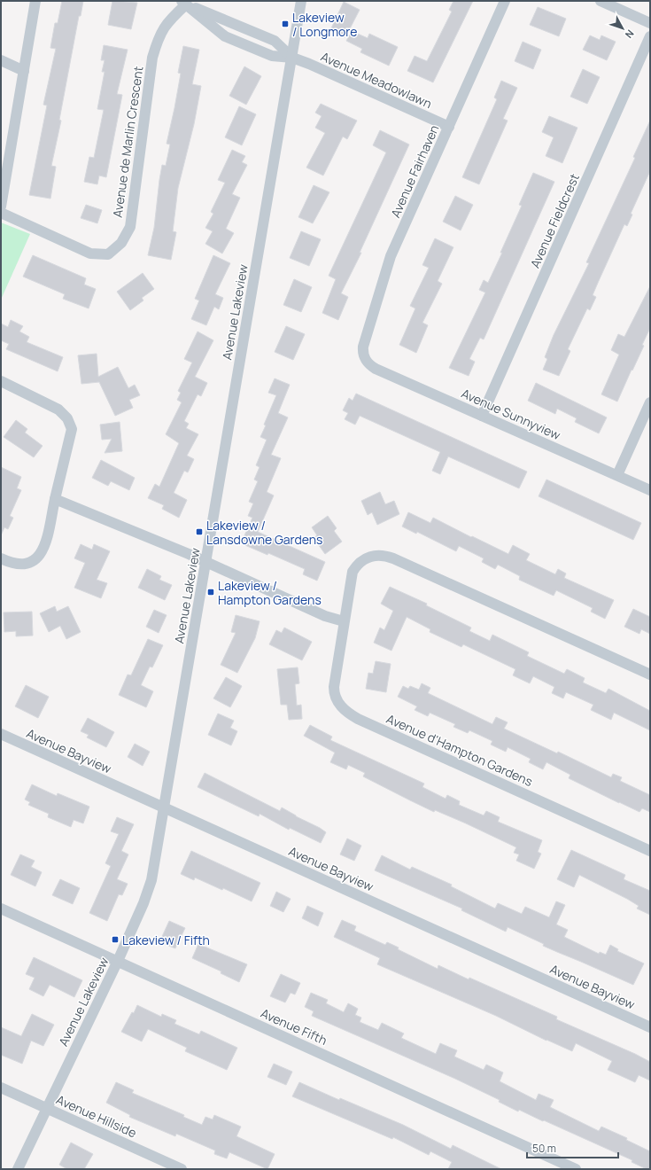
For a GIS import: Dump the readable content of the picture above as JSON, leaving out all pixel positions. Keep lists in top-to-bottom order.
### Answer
{
  "streets": {
    "street": [
      "Avenue Meadowlawn",
      "Avenue de Marlin Crescent",
      "Avenue Fairhaven",
      "Avenue Fieldcrest",
      "Avenue Lakeview",
      "Avenue Sunnyview",
      "Avenue d'Hampton Gardens",
      "Avenue Bayview",
      "Avenue Fifth",
      "Avenue Hillside"
    ]
  },
  "crossings": [
    ["Avenue Meadowlawn", "Avenue Fairhaven"],
    ["Avenue Meadowlawn", "Avenue Lakeview"],
    ["Avenue Fairhaven", "Avenue Sunnyview"],
    ["Avenue Fieldcrest", "Avenue Sunnyview"],
    ["Avenue Lakeview", "Avenue Bayview"],
    ["Avenue Lakeview", "Avenue Fifth"],
    ["Avenue Lakeview", "Avenue Hillside"]
  ],
  "places": {
    "transit": [
      "Lakeview / Longmore",
      "Lakeview / Lansdowne Gardens",
      "Lakeview / Hampton Gardens",
      "Lakeview / Fifth"
    ]
  },
  "scale_bar": "50 m",
  "north": "bottom right"
}
